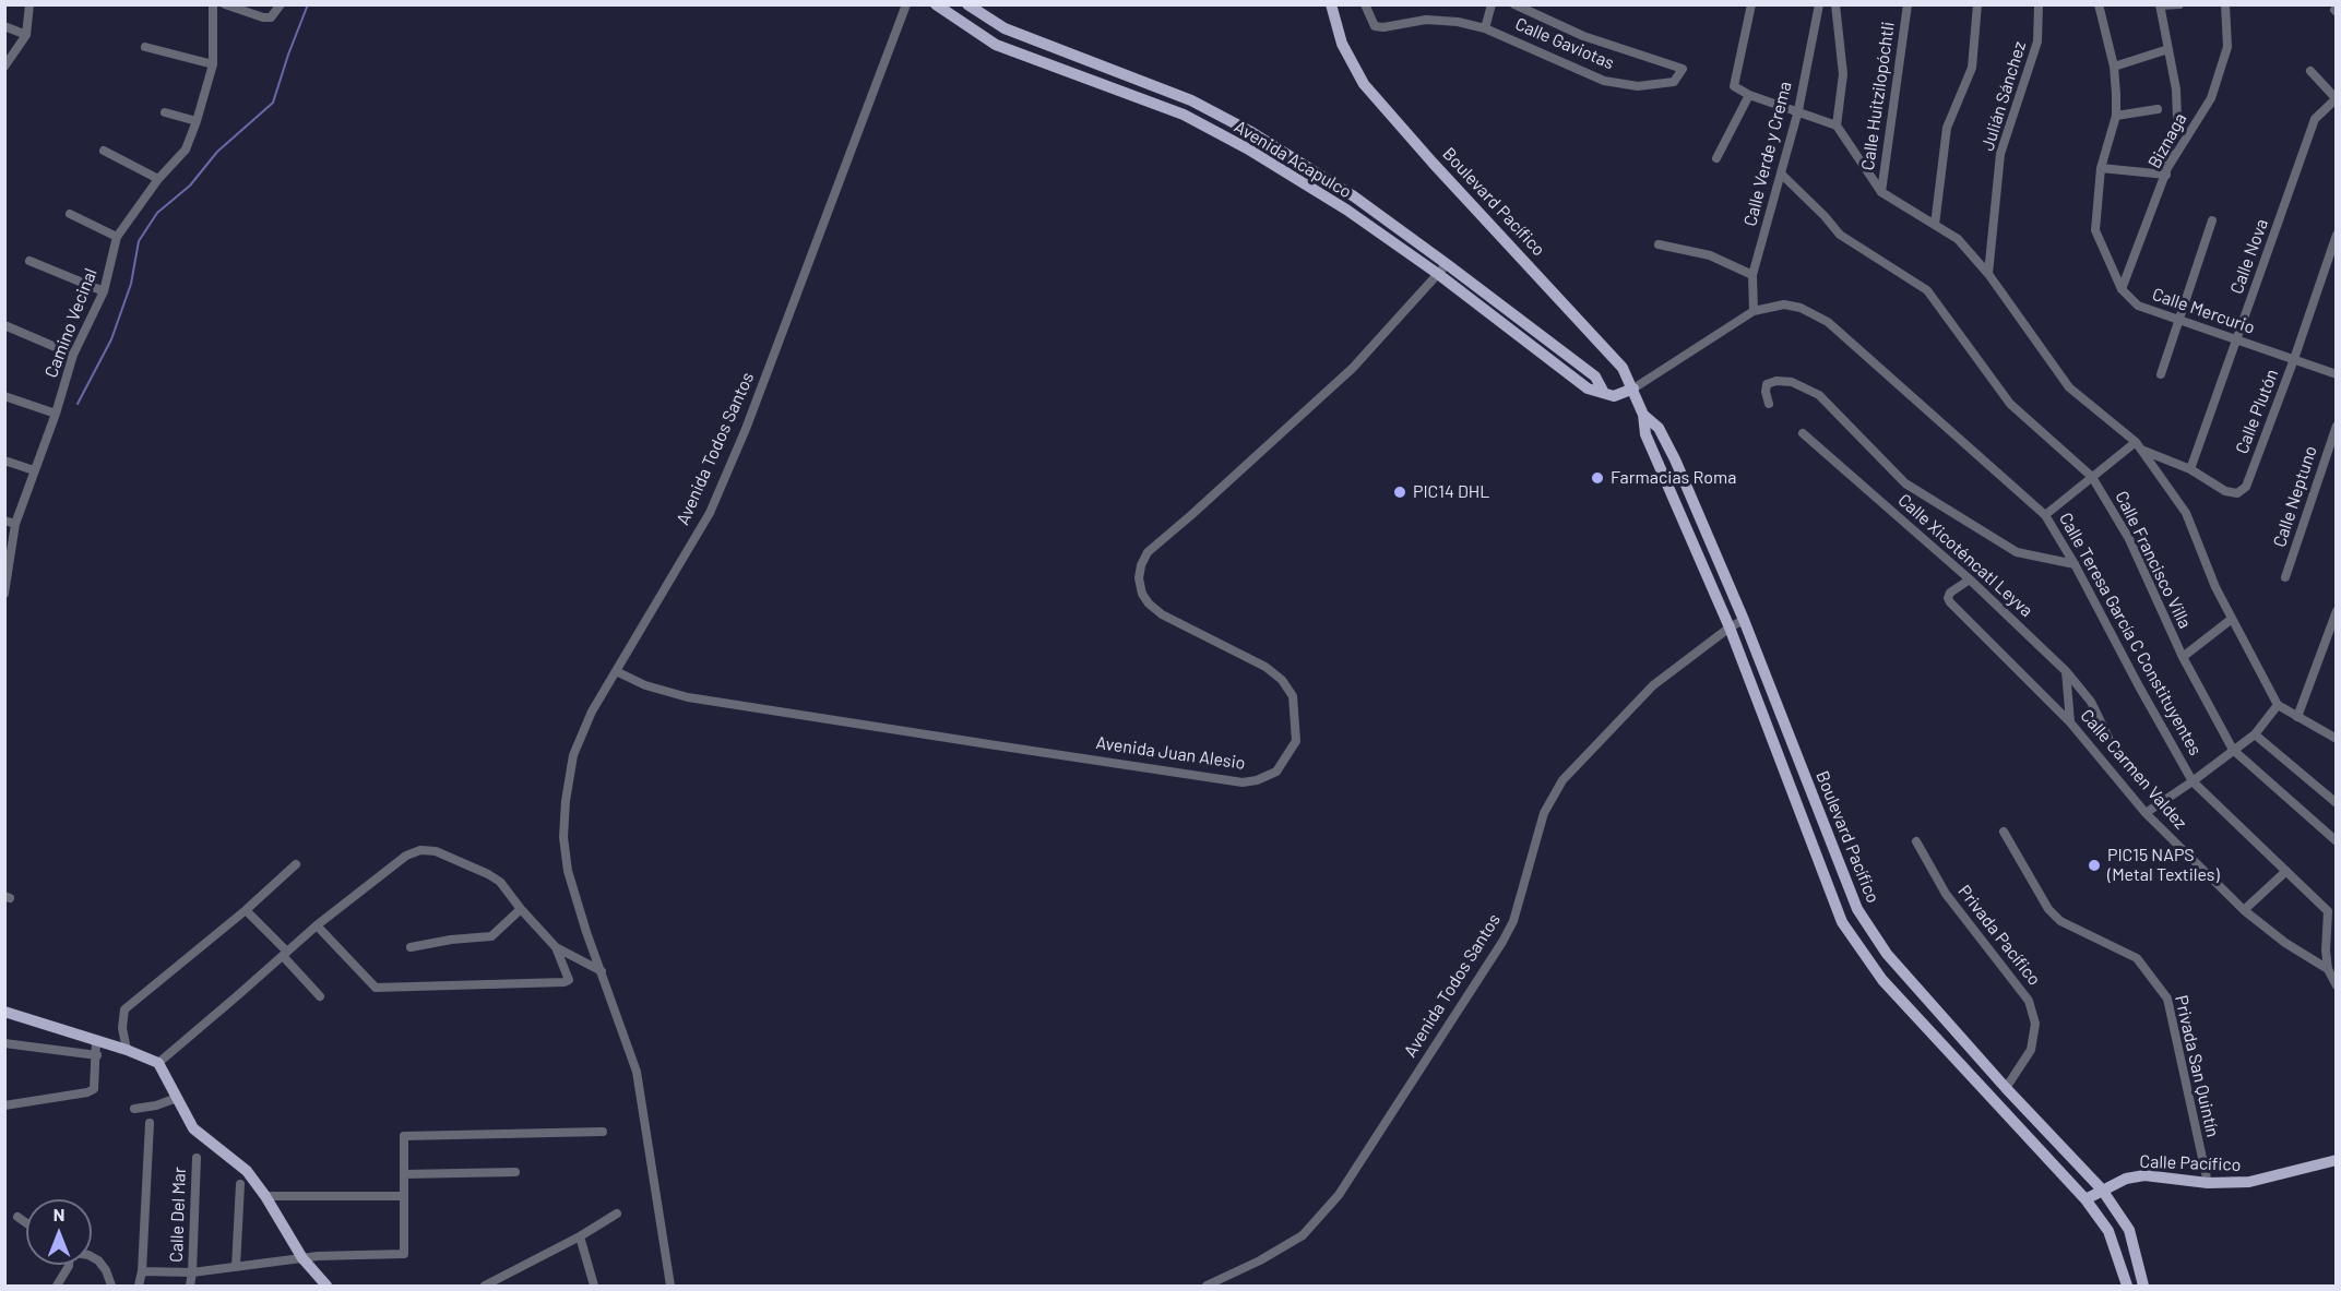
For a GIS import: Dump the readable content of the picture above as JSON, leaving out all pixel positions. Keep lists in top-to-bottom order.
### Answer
{
  "streets": {
    "main road": ["Avenida Acapulco", "Boulevard Pacífico", "Calle Pacífico"],
    "street": [
      "Calle Gaviotas",
      "Calle Huitzilopóchtli",
      "Julián Sánchez",
      "Biznaga",
      "Calle Verde y Crema",
      "Calle Nova",
      "Calle Mercurio",
      "Camino Vecinal",
      "Calle Plutón",
      "Avenida Todos Santos",
      "Calle Neptuno",
      "Calle Xicoténcatl Leyva",
      "Calle Francisco Villa",
      "Calle Teresa García C Constituyentes",
      "Avenida Juan Alesio",
      "Calle Carmen Valdez",
      "Privada Pacífico",
      "Privada San Quintín",
      "Calle Del Mar"
    ]
  },
  "crossings": [
    ["Biznaga", "Calle Mercurio"],
    ["Calle Verde y Crema", "Calle Francisco Villa"],
    ["Calle Verde y Crema", "Calle Teresa García C Constituyentes"],
    ["Avenida Acapulco", "Avenida Juan Alesio"],
    ["Boulevard Pacífico", "Avenida Todos Santos"],
    ["Boulevard Pacífico", "Calle Teresa García C Constituyentes"],
    ["Boulevard Pacífico", "Privada Pacífico"],
    ["Boulevard Pacífico", "Calle Pacífico"],
    ["Calle Nova", "Calle Mercurio"],
    ["Calle Nova", "Calle Plutón"],
    ["Calle Mercurio", "Calle Plutón"],
    ["Avenida Todos Santos", "Avenida Juan Alesio"],
    ["Calle Xicoténcatl Leyva", "Calle Carmen Valdez"],
    ["Calle Teresa García C Constituyentes", "Calle Carmen Valdez"],
    ["Privada San Quintín", "Calle Pacífico"]
  ],
  "places": ["Farmacias Roma", "PIC14 DHL", "PIC15 NAPS (Metal Textiles)"],
  "north": "top"
}
